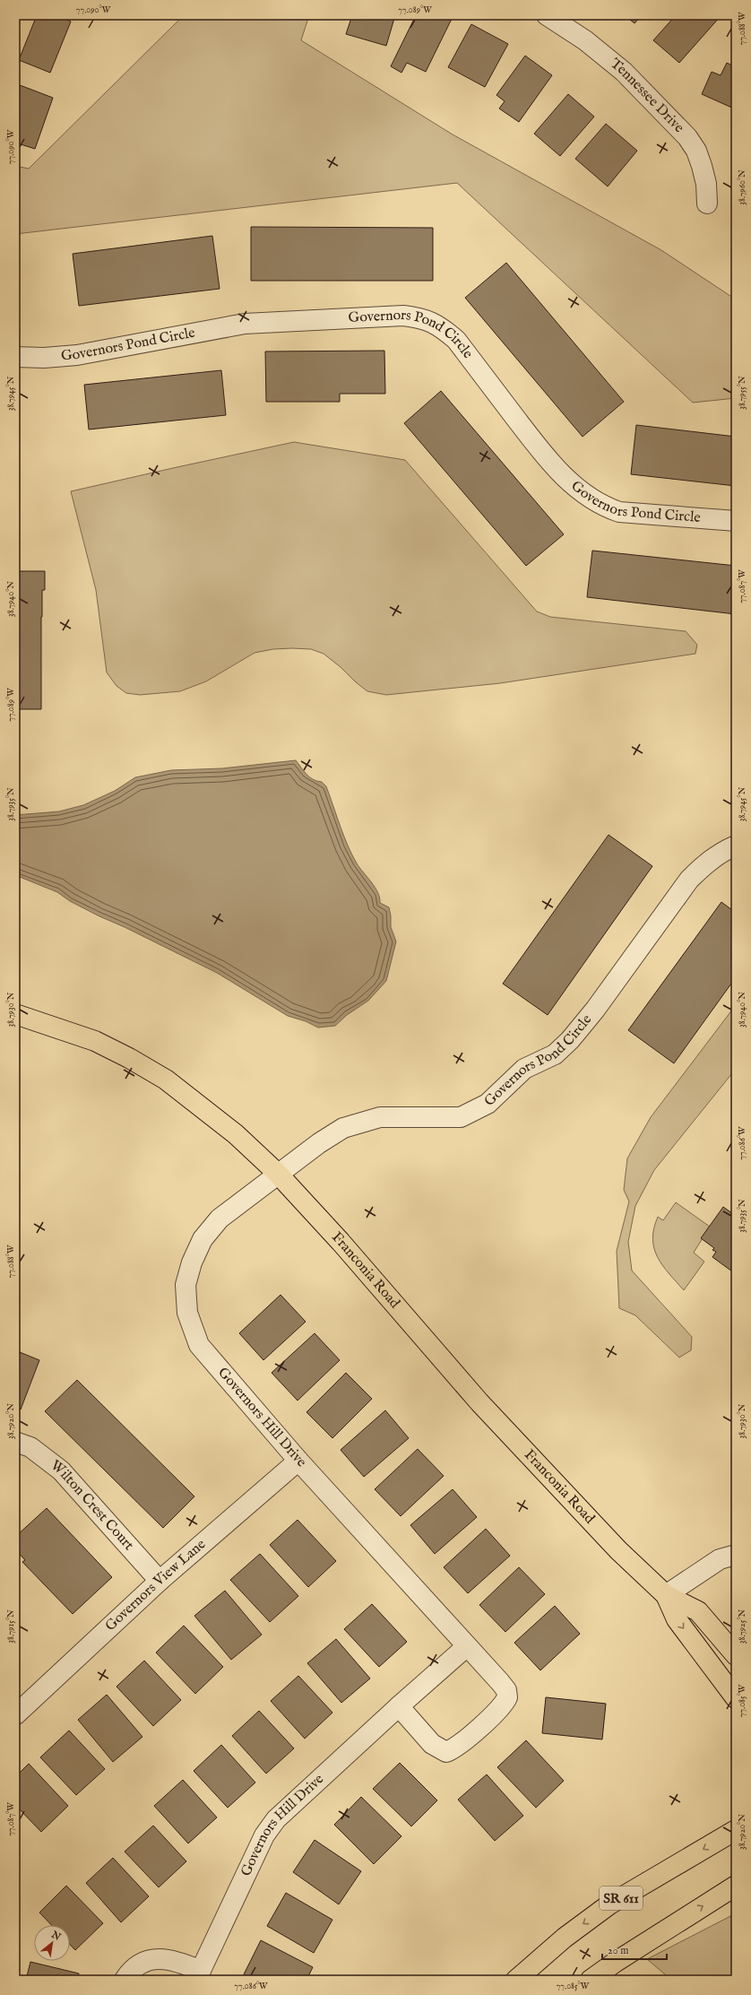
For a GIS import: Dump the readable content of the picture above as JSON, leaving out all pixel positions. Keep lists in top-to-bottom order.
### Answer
{
  "streets": {
    "main road": ["Franconia Road", "SR 611"],
    "street": [
      "Tennessee Drive",
      "Governors Pond Circle",
      "Governors Hill Drive",
      "Wilton Crest Court",
      "Governors View Lane"
    ]
  },
  "crossings": [
    ["Governors Pond Circle", "Franconia Road"],
    ["Governors Pond Circle", "Governors Hill Drive"],
    ["Franconia Road", "Governors Hill Drive"],
    ["Governors Hill Drive", "Governors View Lane"],
    ["Wilton Crest Court", "Governors View Lane"]
  ],
  "scale_bar": "20 m",
  "north": "top right",
  "coordinates": [
    "77.090°W",
    "77.089°W",
    "77.088°W",
    "38.7960°N",
    "38.7955°N",
    "38.7945°N",
    "77.087°W",
    "38.7940°N",
    "38.7935°N",
    "38.7930°N",
    "77.086°W",
    "38.7920°N",
    "38.7925°N",
    "38.7915°N",
    "77.085°W"
  ]
}
